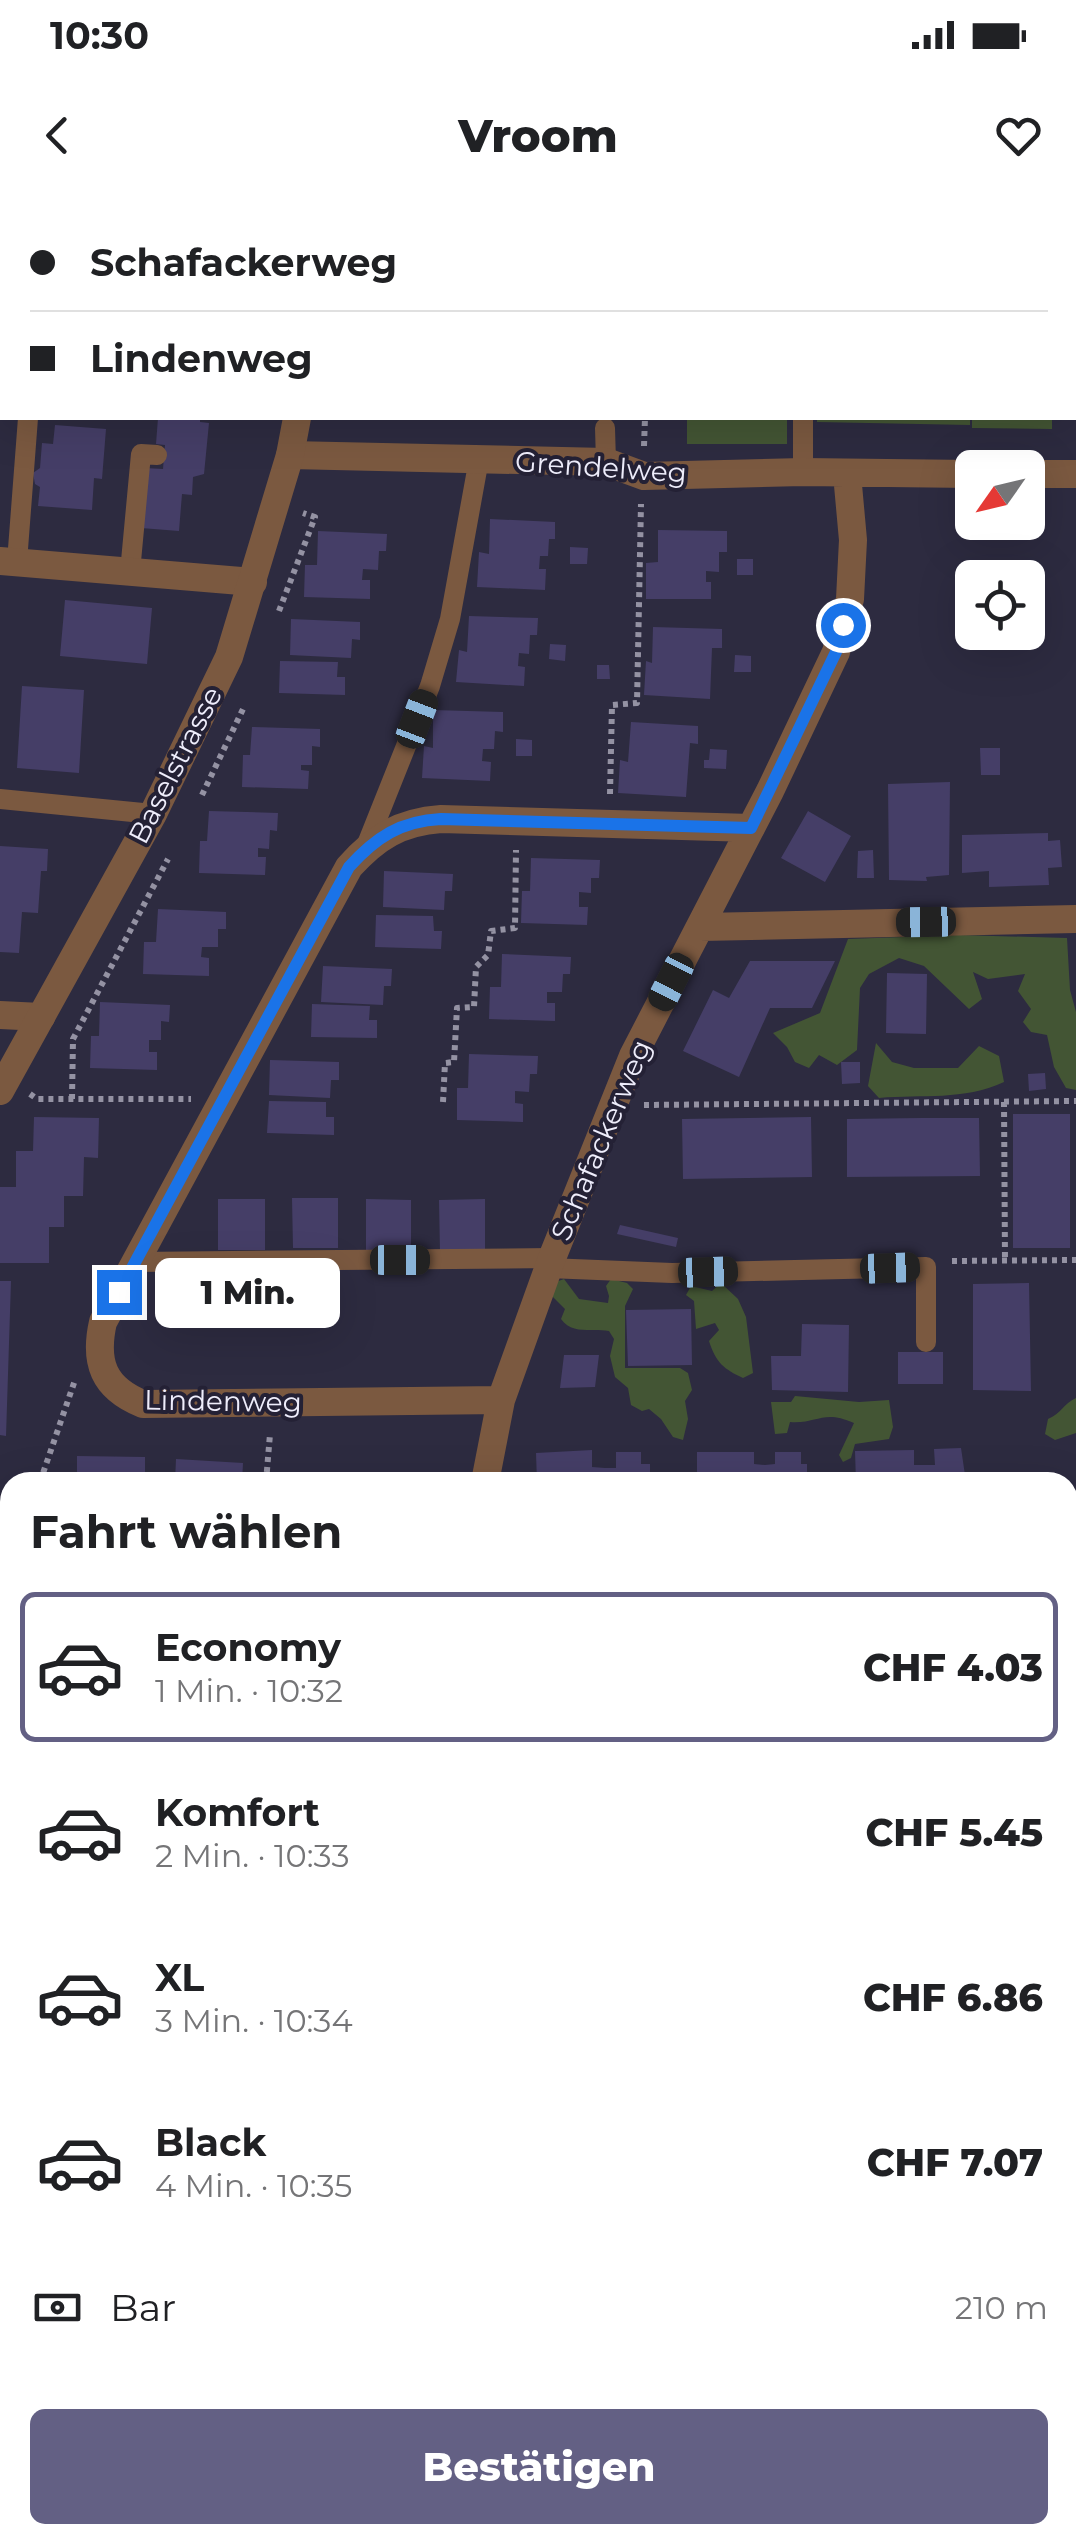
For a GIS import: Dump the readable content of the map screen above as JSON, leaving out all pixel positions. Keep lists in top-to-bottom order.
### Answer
{
  "streets": {
    "street": [
      "Grendelweg",
      "Baselstrasse",
      "Schafackerweg",
      "Lindenweg"
    ]
  },
  "crossings": [
    ["Grendelweg", "Baselstrasse"],
    ["Grendelweg", "Schafackerweg"],
    ["Schafackerweg", "Lindenweg"]
  ],
  "north": "bottom left",
  "page": {
    "status": "10:30",
    "header": "Vroom",
    "banner": ["Schafackerweg", "Lindenweg"],
    "bubble": "1 Min.",
    "heading": "Fahrt wählen",
    "list": [
      {
        "name": "Economy",
        "note": "1 Min. · 10:32",
        "value": "CHF 4.03"
      },
      {
        "name": "Komfort",
        "note": "2 Min. · 10:33",
        "value": "CHF 5.45"
      },
      {
        "name": "XL",
        "note": "3 Min. · 10:34",
        "value": "CHF 6.86"
      },
      {
        "name": "Black",
        "note": "4 Min. · 10:35",
        "value": "CHF 7.07"
      }
    ],
    "pay": ["Bar", "210 m"],
    "buttons": "Bestätigen"
  }
}
